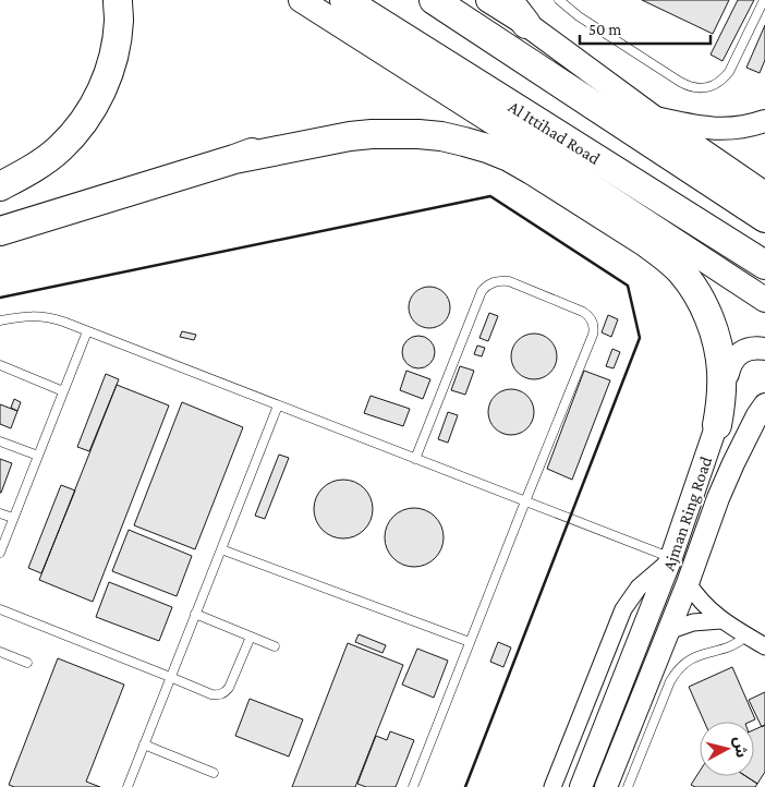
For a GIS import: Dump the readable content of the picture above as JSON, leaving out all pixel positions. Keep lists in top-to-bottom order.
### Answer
{
  "streets": {
    "highway": ["Al Ittihad Road"],
    "main road": ["Ajman Ring Road"]
  },
  "scale_bar": "50 m",
  "north": "right"
}
